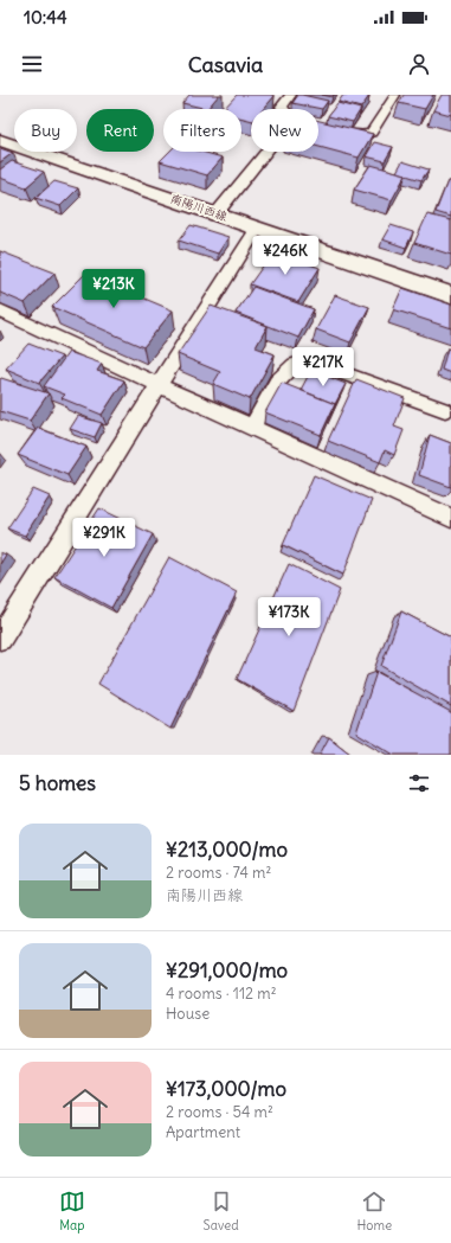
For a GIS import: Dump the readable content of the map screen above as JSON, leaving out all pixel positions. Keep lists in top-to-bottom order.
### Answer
{
  "streets": {
    "main road": ["南陽川西線"]
  },
  "page": {
    "status": "10:44",
    "header": "Casavia",
    "chip": [
      "Buy",
      "Rent",
      "Filters",
      "New"
    ],
    "price": [
      "¥246K",
      "¥213K",
      "¥217K",
      "¥291K",
      "¥173K"
    ],
    "heading": "5 homes",
    "list": [
      {
        "name": "¥213,000/mo",
        "note": "2 rooms · 74 m² · 南陽川西線"
      },
      {
        "name": "¥291,000/mo",
        "note": "4 rooms · 112 m² · House"
      },
      {
        "name": "¥173,000/mo",
        "note": "2 rooms · 54 m² · Apartment"
      }
    ],
    "tabs": ["Map", "Saved", "Home"]
  }
}
